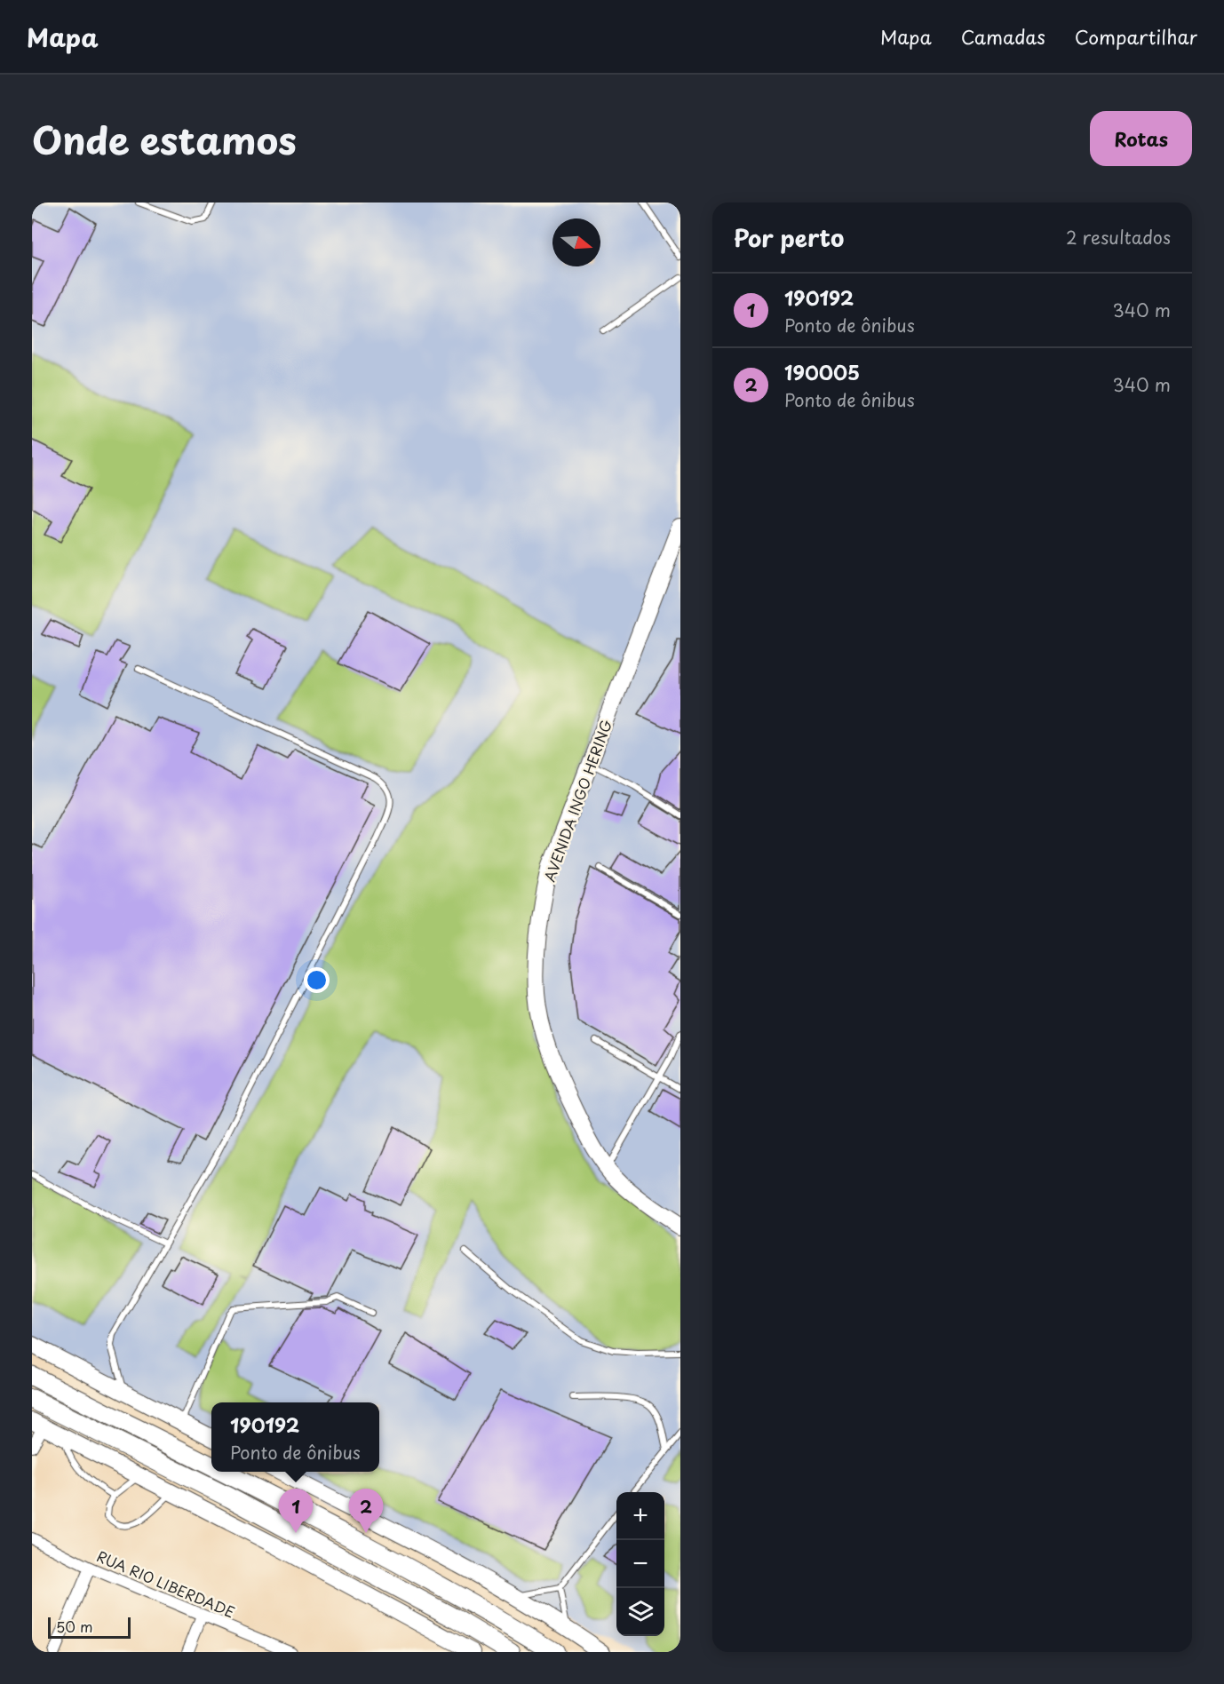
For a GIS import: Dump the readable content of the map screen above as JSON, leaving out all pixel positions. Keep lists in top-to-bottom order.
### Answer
{
  "streets": {
    "main road": ["AVENIDA INGO HERING"],
    "street": ["RUA RIO LIBERDADE"]
  },
  "scale_bar": "50 m",
  "north": "right",
  "page": {
    "header": "Mapa",
    "nav": ["Mapa", "Camadas", "Compartilhar"],
    "title": "Onde estamos",
    "buttons": "Rotas",
    "heading": ["Por perto", "2 resultados"],
    "list": [
      {
        "mark": "1",
        "name": "190192",
        "note": "Ponto de ônibus",
        "value": "340 m"
      },
      {
        "mark": "2",
        "name": "190005",
        "note": "Ponto de ônibus",
        "value": "340 m"
      }
    ],
    "popup": ["190192", "Ponto de ônibus"],
    "pins": ["1", "2"],
    "map_buttons": ["+", "−"],
    "scale": "50 m"
  }
}
